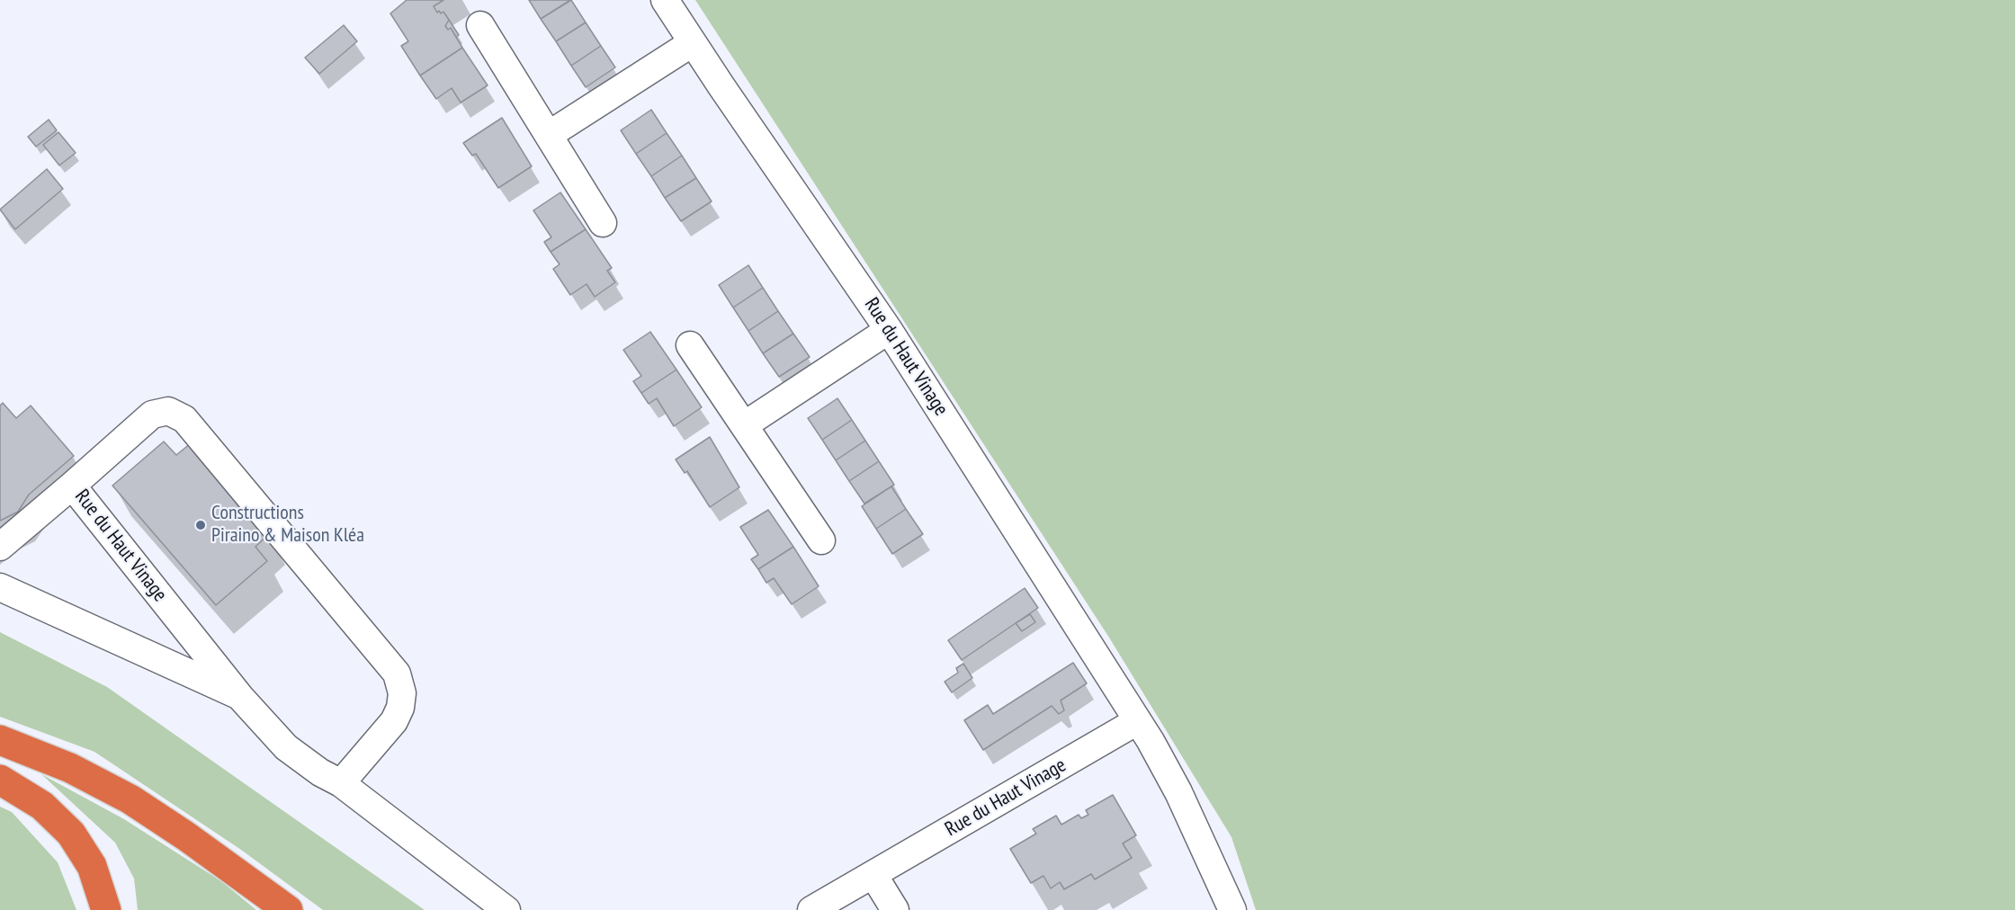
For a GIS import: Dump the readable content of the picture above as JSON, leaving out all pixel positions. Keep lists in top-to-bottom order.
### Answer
{
  "streets": {
    "street": ["Rue du Haut Vinage"]
  },
  "places": ["Constructions Piraino & Maison Kléa"]
}
